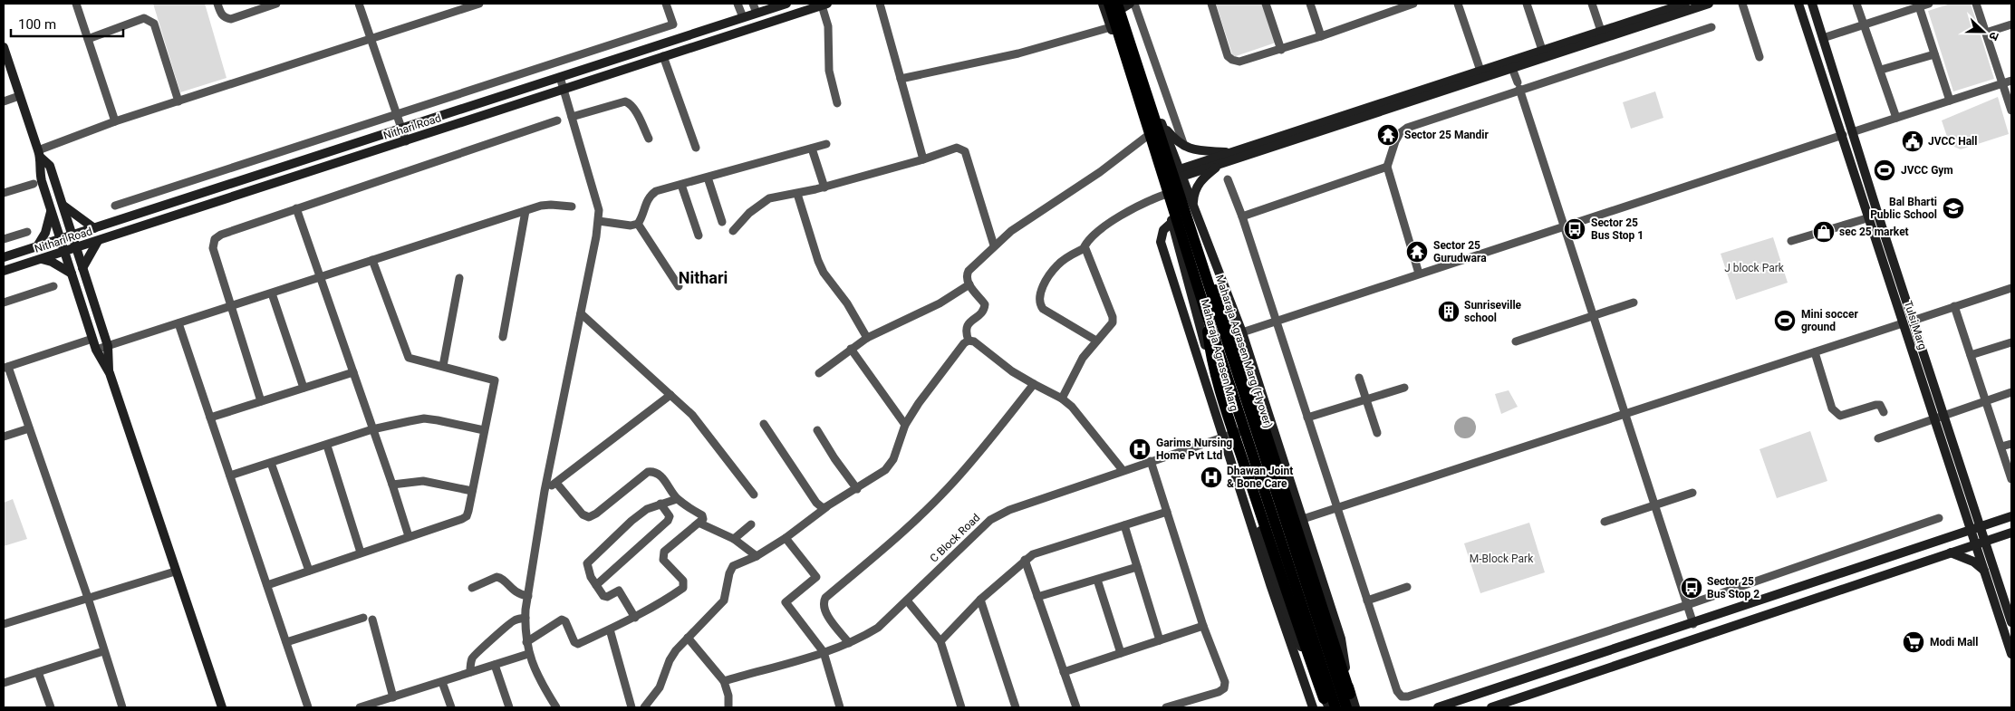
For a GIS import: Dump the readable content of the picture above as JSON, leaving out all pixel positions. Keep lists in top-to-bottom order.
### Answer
{
  "streets": {
    "main road": ["Maharaja Agrasen Marg (Flyover)"],
    "street": [
      "Nithari Road",
      "Tulsi Marg",
      "Maharaja Agrasen Marg",
      "C Block Road"
    ]
  },
  "crossings": [
    ["Maharaja Agrasen Marg (Flyover)", "Maharaja Agrasen Marg"],
    ["Maharaja Agrasen Marg", "C Block Road"]
  ],
  "districts": ["Nithari"],
  "parks": ["J block Park", "M-Block Park"],
  "places": {
    "temple": ["Sector 25 Mandir", "Sector 25 Gurudwara"],
    "public building": ["JVCC Hall"],
    "sports": ["JVCC Gym", "Mini soccer ground"],
    "school or university": ["Bal Bharti Public School"],
    "bus stop": ["Sector 25 Bus Stop 1", "Sector 25 Bus Stop 2"],
    "shop": ["sec 25 market"],
    "building": ["Sunriseville school"],
    "hospital": ["Garims Nursing Home Pvt Ltd", "Dhawan Joint & Bone Care"],
    "supermarket": ["Modi Mall"]
  },
  "scale_bar": "100 m",
  "north": "right"
}
